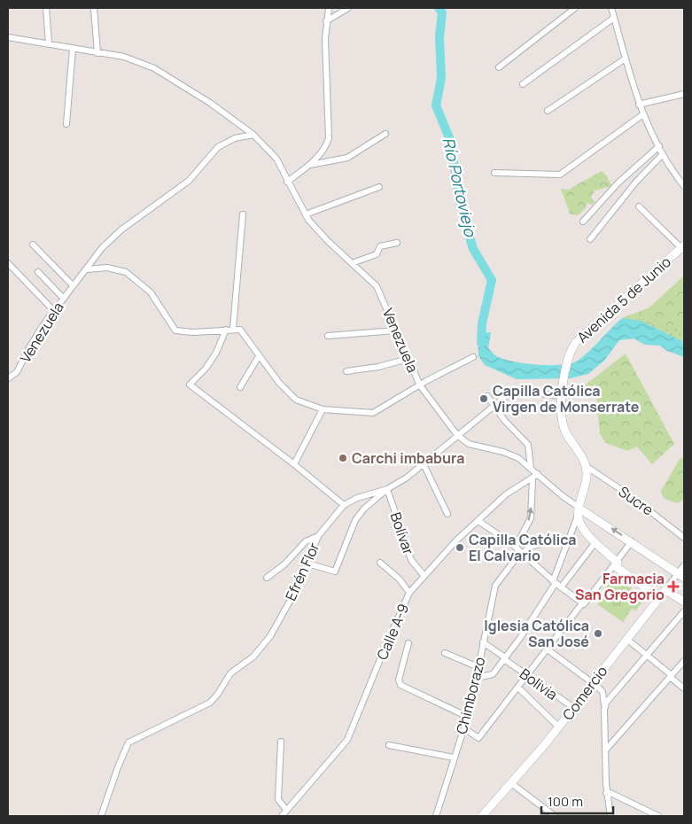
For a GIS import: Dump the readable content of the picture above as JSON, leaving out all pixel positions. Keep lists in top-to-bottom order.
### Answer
{
  "streets": {
    "street": [
      "Avenida 5 de Junio",
      "Venezuela",
      "Sucre",
      "Bolívar",
      "Efrén Flor",
      "Calle A-9",
      "Bolivia",
      "Comercio",
      "Chimborazo"
    ]
  },
  "crossings": [
    ["Avenida 5 de Junio", "Efrén Flor"],
    ["Venezuela", "Efrén Flor"],
    ["Venezuela", "Calle A-9"],
    ["Venezuela", "Comercio"],
    ["Bolívar", "Efrén Flor"],
    ["Bolívar", "Calle A-9"],
    ["Bolivia", "Comercio"],
    ["Bolivia", "Chimborazo"]
  ],
  "water": ["Río Portoviejo"],
  "places": {
    "other": [
      "Capilla Católica Virgen de Monserrate",
      "Carchi imbabura",
      "Capilla Católica El Calvario",
      "Iglesia Católica San José"
    ],
    "health": ["Farmacia San Gregorio"]
  },
  "scale_bar": "100 m"
}
